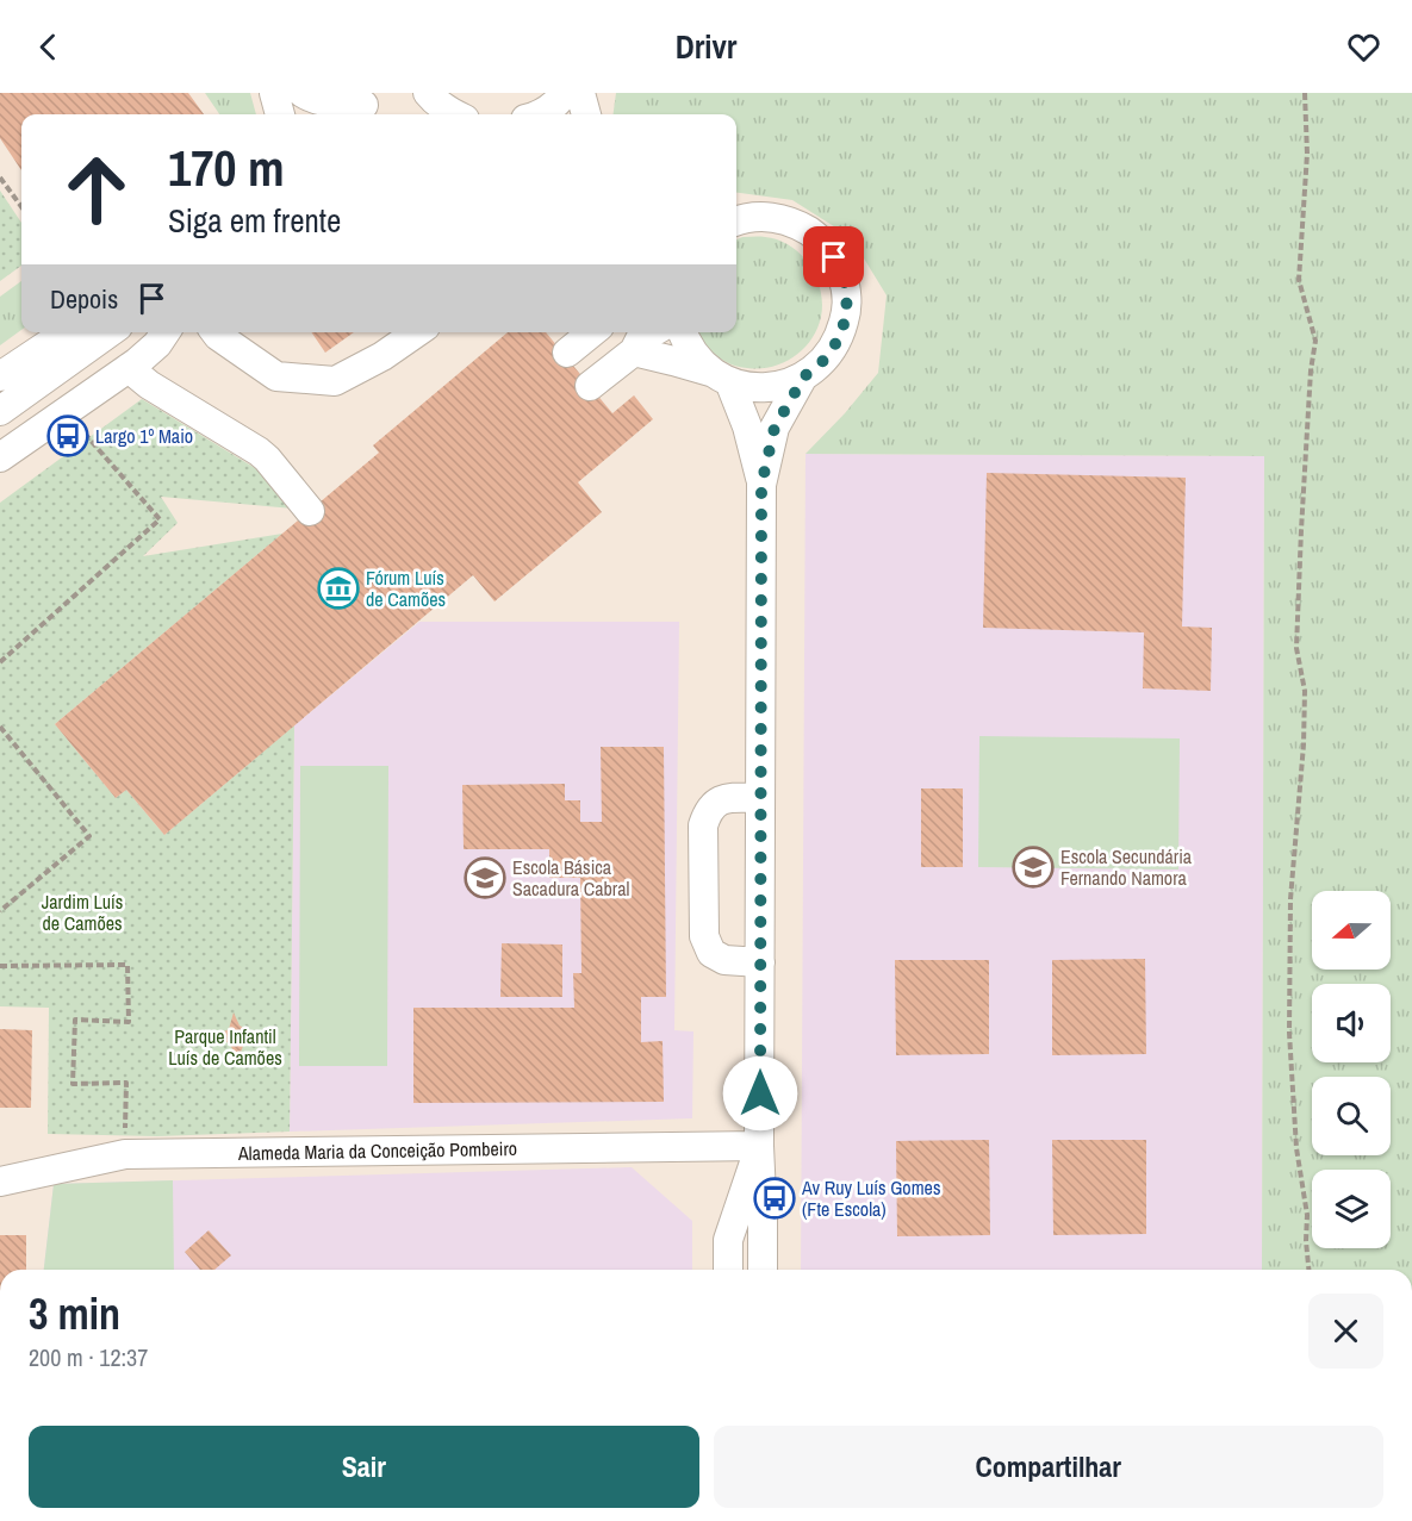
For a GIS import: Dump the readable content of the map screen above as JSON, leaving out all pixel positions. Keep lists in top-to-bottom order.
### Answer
{
  "streets": {
    "street": ["Alameda Maria da Conceição Pombeiro"]
  },
  "parks": ["Jardim Luís de Camões", "Parque Infantil Luís de Camões"],
  "places": {
    "bus stop": ["Largo 1º Maio", "Av Ruy Luís Gomes (Fte Escola)"],
    "museum": ["Fórum Luís de Camões"],
    "school or university": ["Escola Secundária Fernando Namora", "Escola Básica Sacadura Cabral"]
  },
  "north": "left",
  "page": {
    "header": "Drivr",
    "turn": ["170 m", "Siga em frente"],
    "then": "Depois",
    "heading": ["3 min", "200 m · 12:37"],
    "buttons": ["Sair", "Compartilhar"]
  }
}
